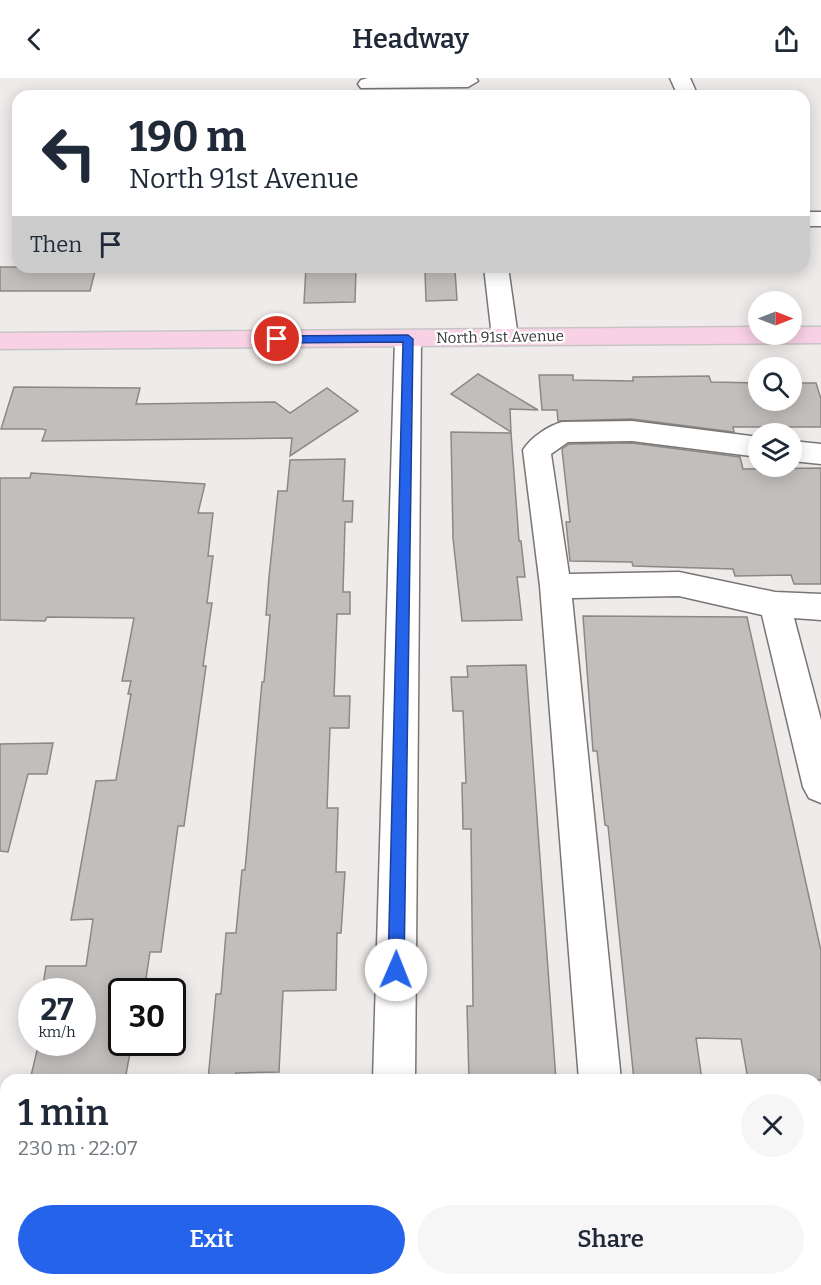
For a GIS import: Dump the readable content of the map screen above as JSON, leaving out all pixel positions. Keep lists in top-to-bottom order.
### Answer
{
  "streets": {
    "main road": ["North 91st Avenue"]
  },
  "north": "right",
  "page": {
    "header": "Headway",
    "turn": ["190 m", "North 91st Avenue"],
    "then": "Then",
    "speed": "27 km/h",
    "limit": "30",
    "heading": ["1 min", "230 m · 22:07"],
    "buttons": ["Exit", "Share"]
  }
}
